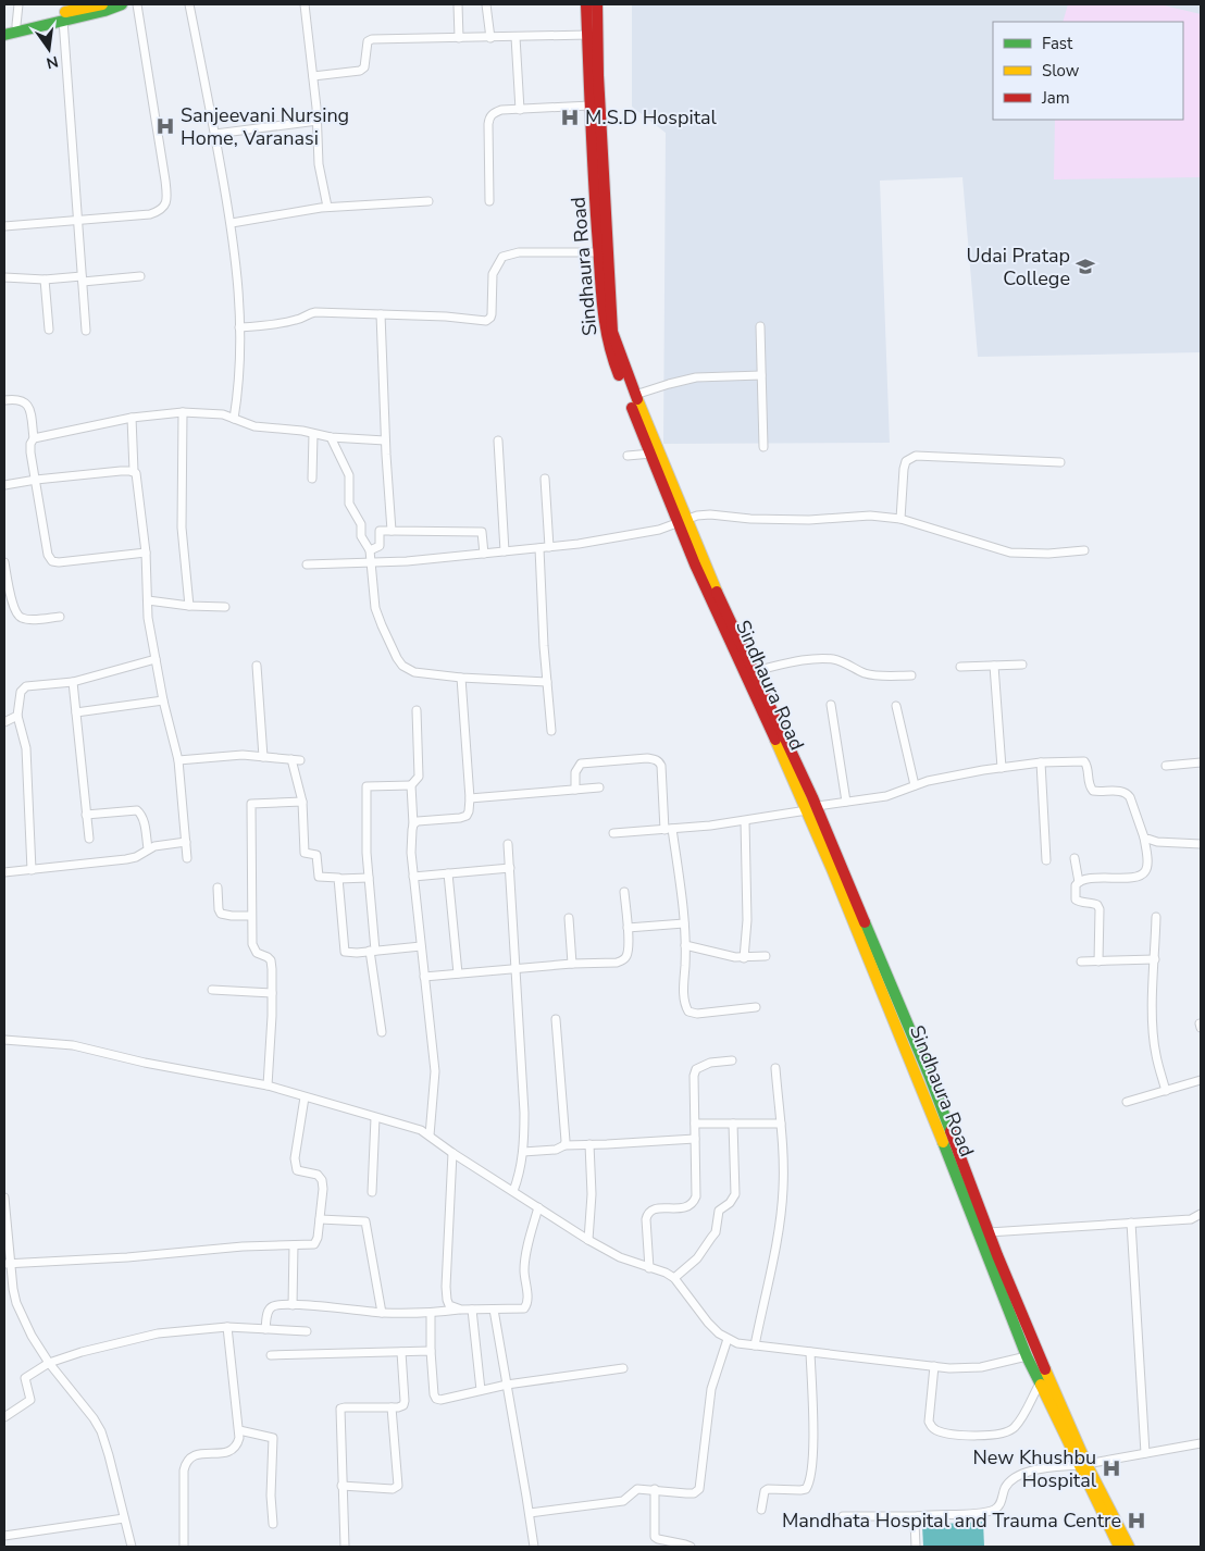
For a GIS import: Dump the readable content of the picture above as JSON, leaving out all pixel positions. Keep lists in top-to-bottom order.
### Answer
{
  "streets": {
    "street": ["Sindhaura Road"]
  },
  "places": {
    "hospital": [
      "M.S.D Hospital",
      "Sanjeevani Nursing Home, Varanasi",
      "New Khushbu Hospital",
      "Mandhata Hospital and Trauma Centre"
    ],
    "school or university": ["Udai Pratap College"]
  },
  "legend": ["Fast", "Slow", "Jam"],
  "north": "bottom"
}
